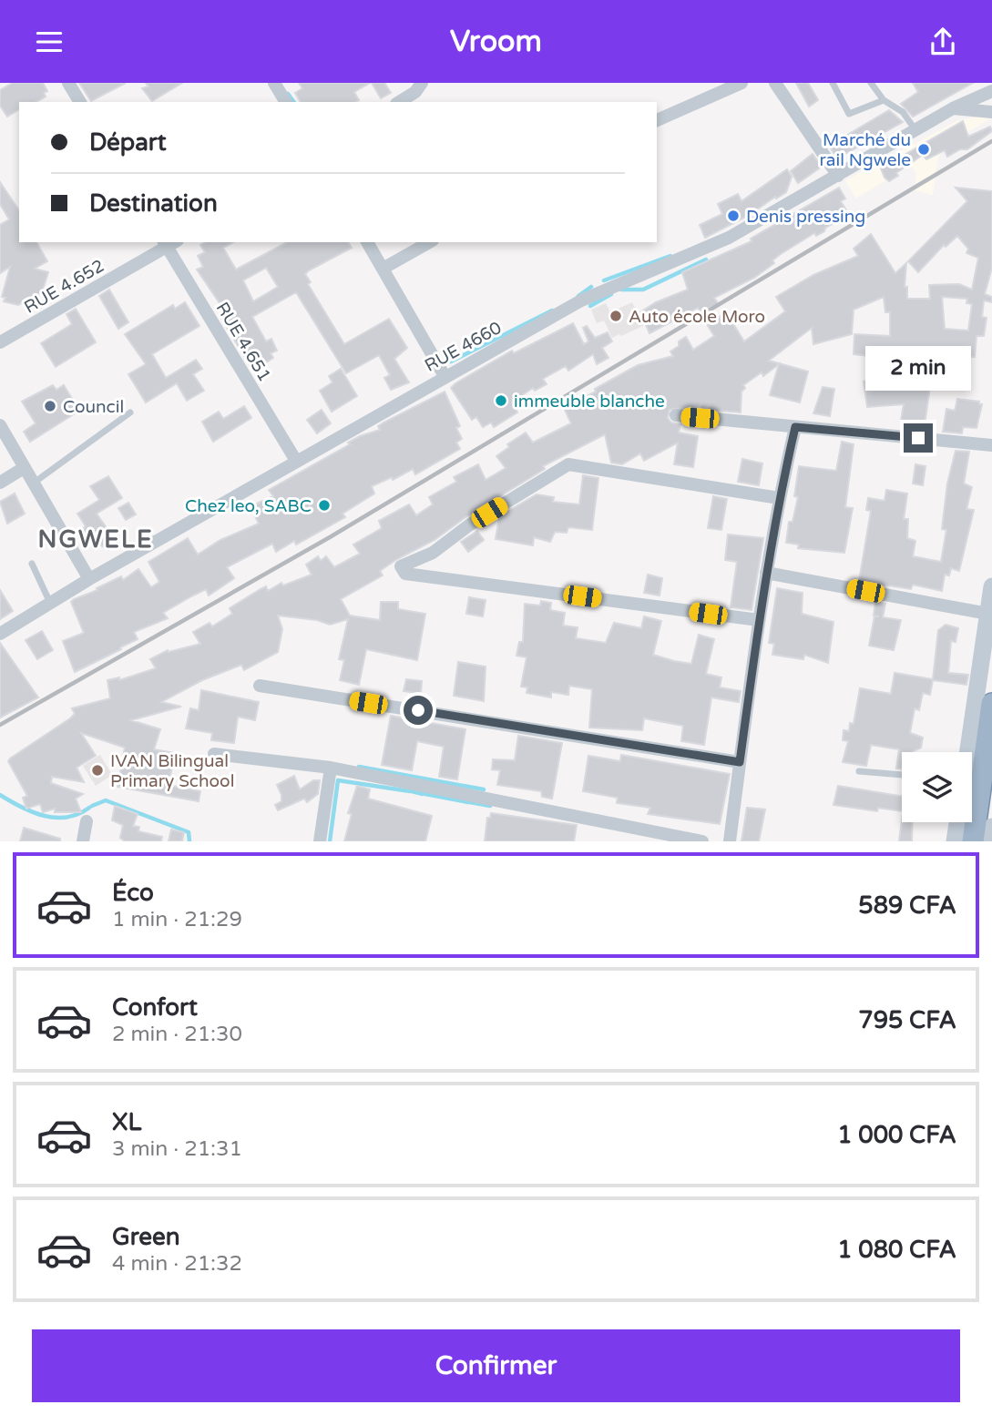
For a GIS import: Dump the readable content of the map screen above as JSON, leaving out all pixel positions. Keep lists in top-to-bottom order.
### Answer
{
  "streets": {
    "street": ["RUE 4.652", "RUE 4.651", "RUE 4660"]
  },
  "crossings": [
    ["RUE 4.652", "RUE 4.651"],
    ["RUE 4.651", "RUE 4660"]
  ],
  "districts": ["NGWELE"],
  "places": [
    "Marché du rail Ngwele",
    "Denis pressing",
    "Auto école Moro",
    "immeuble blanche",
    "Council",
    "Chez leo, SABC",
    "IVAN Bilingual Primary School"
  ],
  "page": {
    "header": "Vroom",
    "banner": ["Départ", "Destination"],
    "bubble": "2 min",
    "list": [
      {
        "name": "Éco",
        "note": "1 min · 21:29",
        "value": "589 CFA"
      },
      {
        "name": "Confort",
        "note": "2 min · 21:30",
        "value": "795 CFA"
      },
      {
        "name": "XL",
        "note": "3 min · 21:31",
        "value": "1 000 CFA"
      },
      {
        "name": "Green",
        "note": "4 min · 21:32",
        "value": "1 080 CFA"
      }
    ],
    "buttons": "Confirmer"
  }
}
